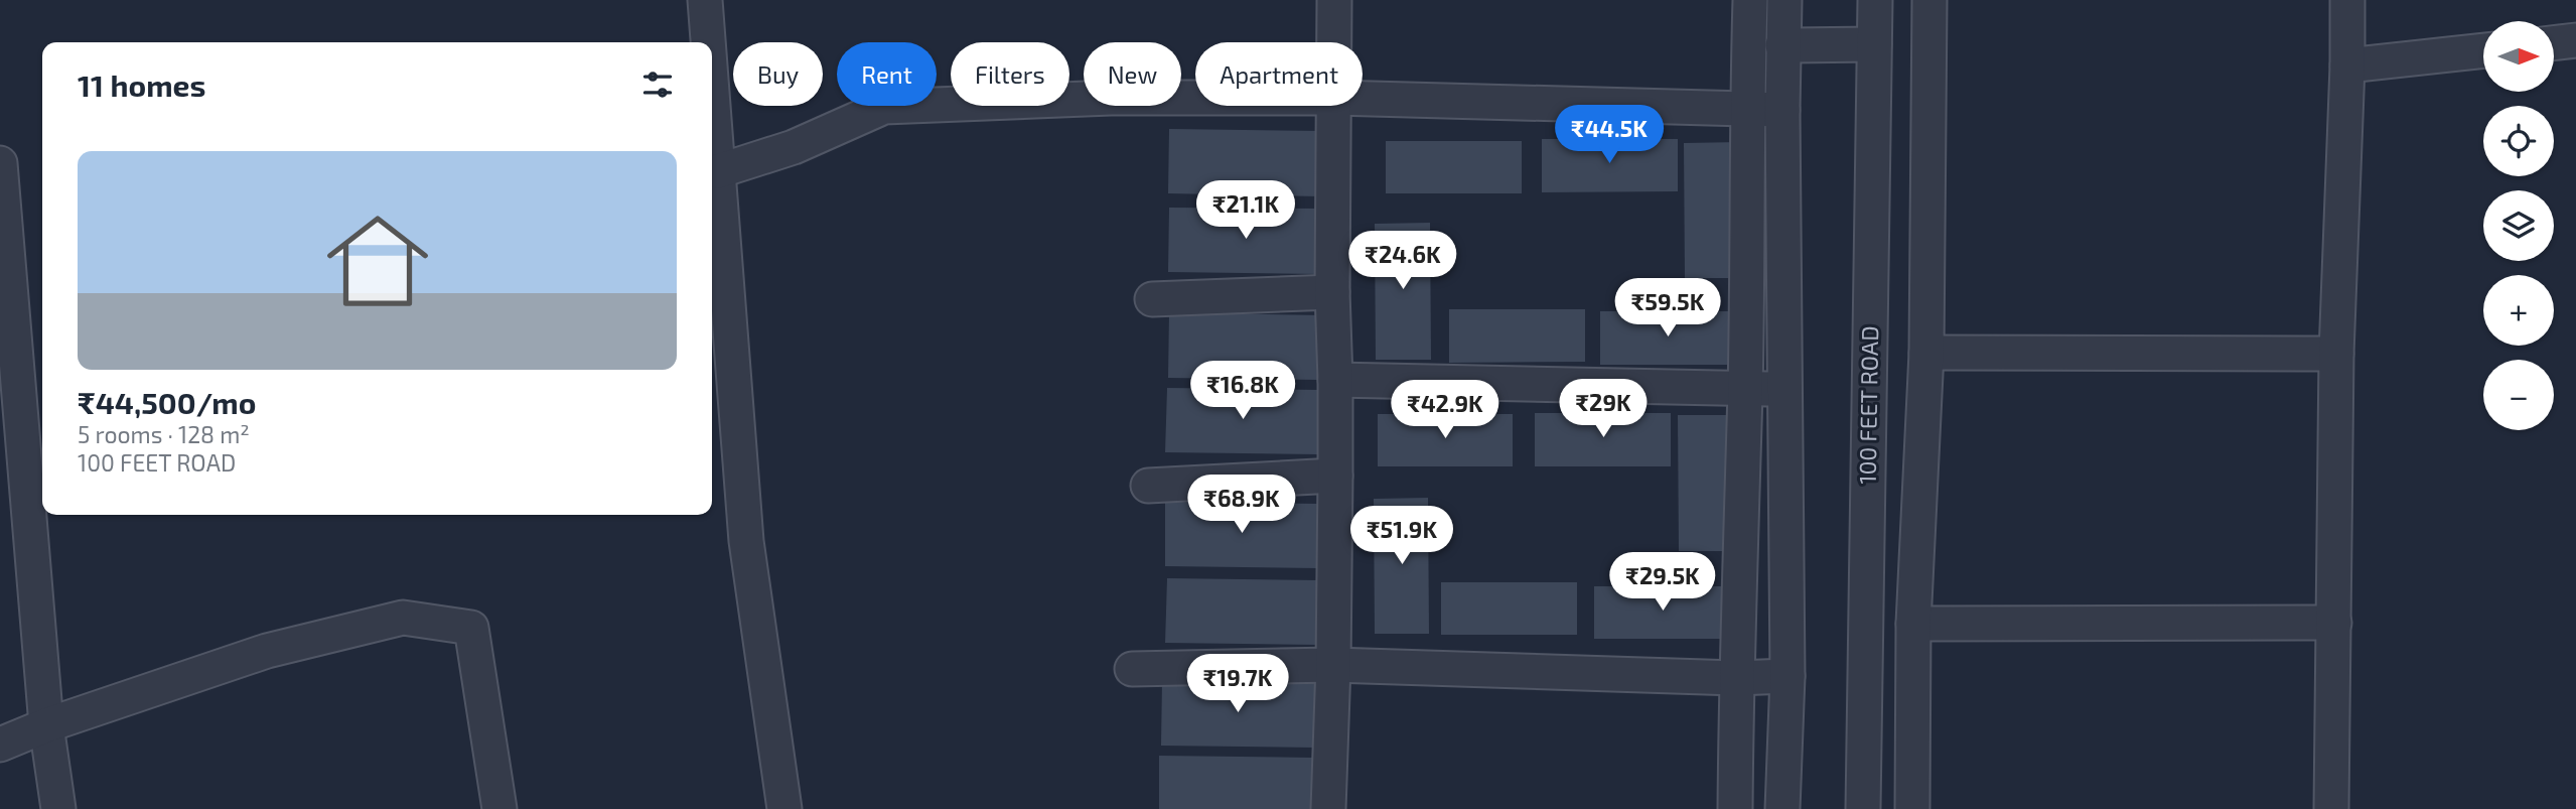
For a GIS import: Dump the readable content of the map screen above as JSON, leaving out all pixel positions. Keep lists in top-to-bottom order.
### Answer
{
  "streets": {
    "street": ["100 FEET ROAD"]
  },
  "north": "right",
  "page": {
    "map_buttons": ["+", "−"],
    "chip": [
      "Buy",
      "Rent",
      "Filters",
      "New",
      "Apartment"
    ],
    "heading": "11 homes",
    "price": [
      "₹44.5K",
      "₹21.1K",
      "₹24.6K",
      "₹59.5K",
      "₹16.8K",
      "₹29K",
      "₹42.9K",
      "₹68.9K",
      "₹51.9K",
      "₹29.5K",
      "₹19.7K"
    ],
    "list": [
      {
        "name": "₹44,500/mo",
        "note": "5 rooms · 128 m² · 100 FEET ROAD"
      }
    ]
  }
}
